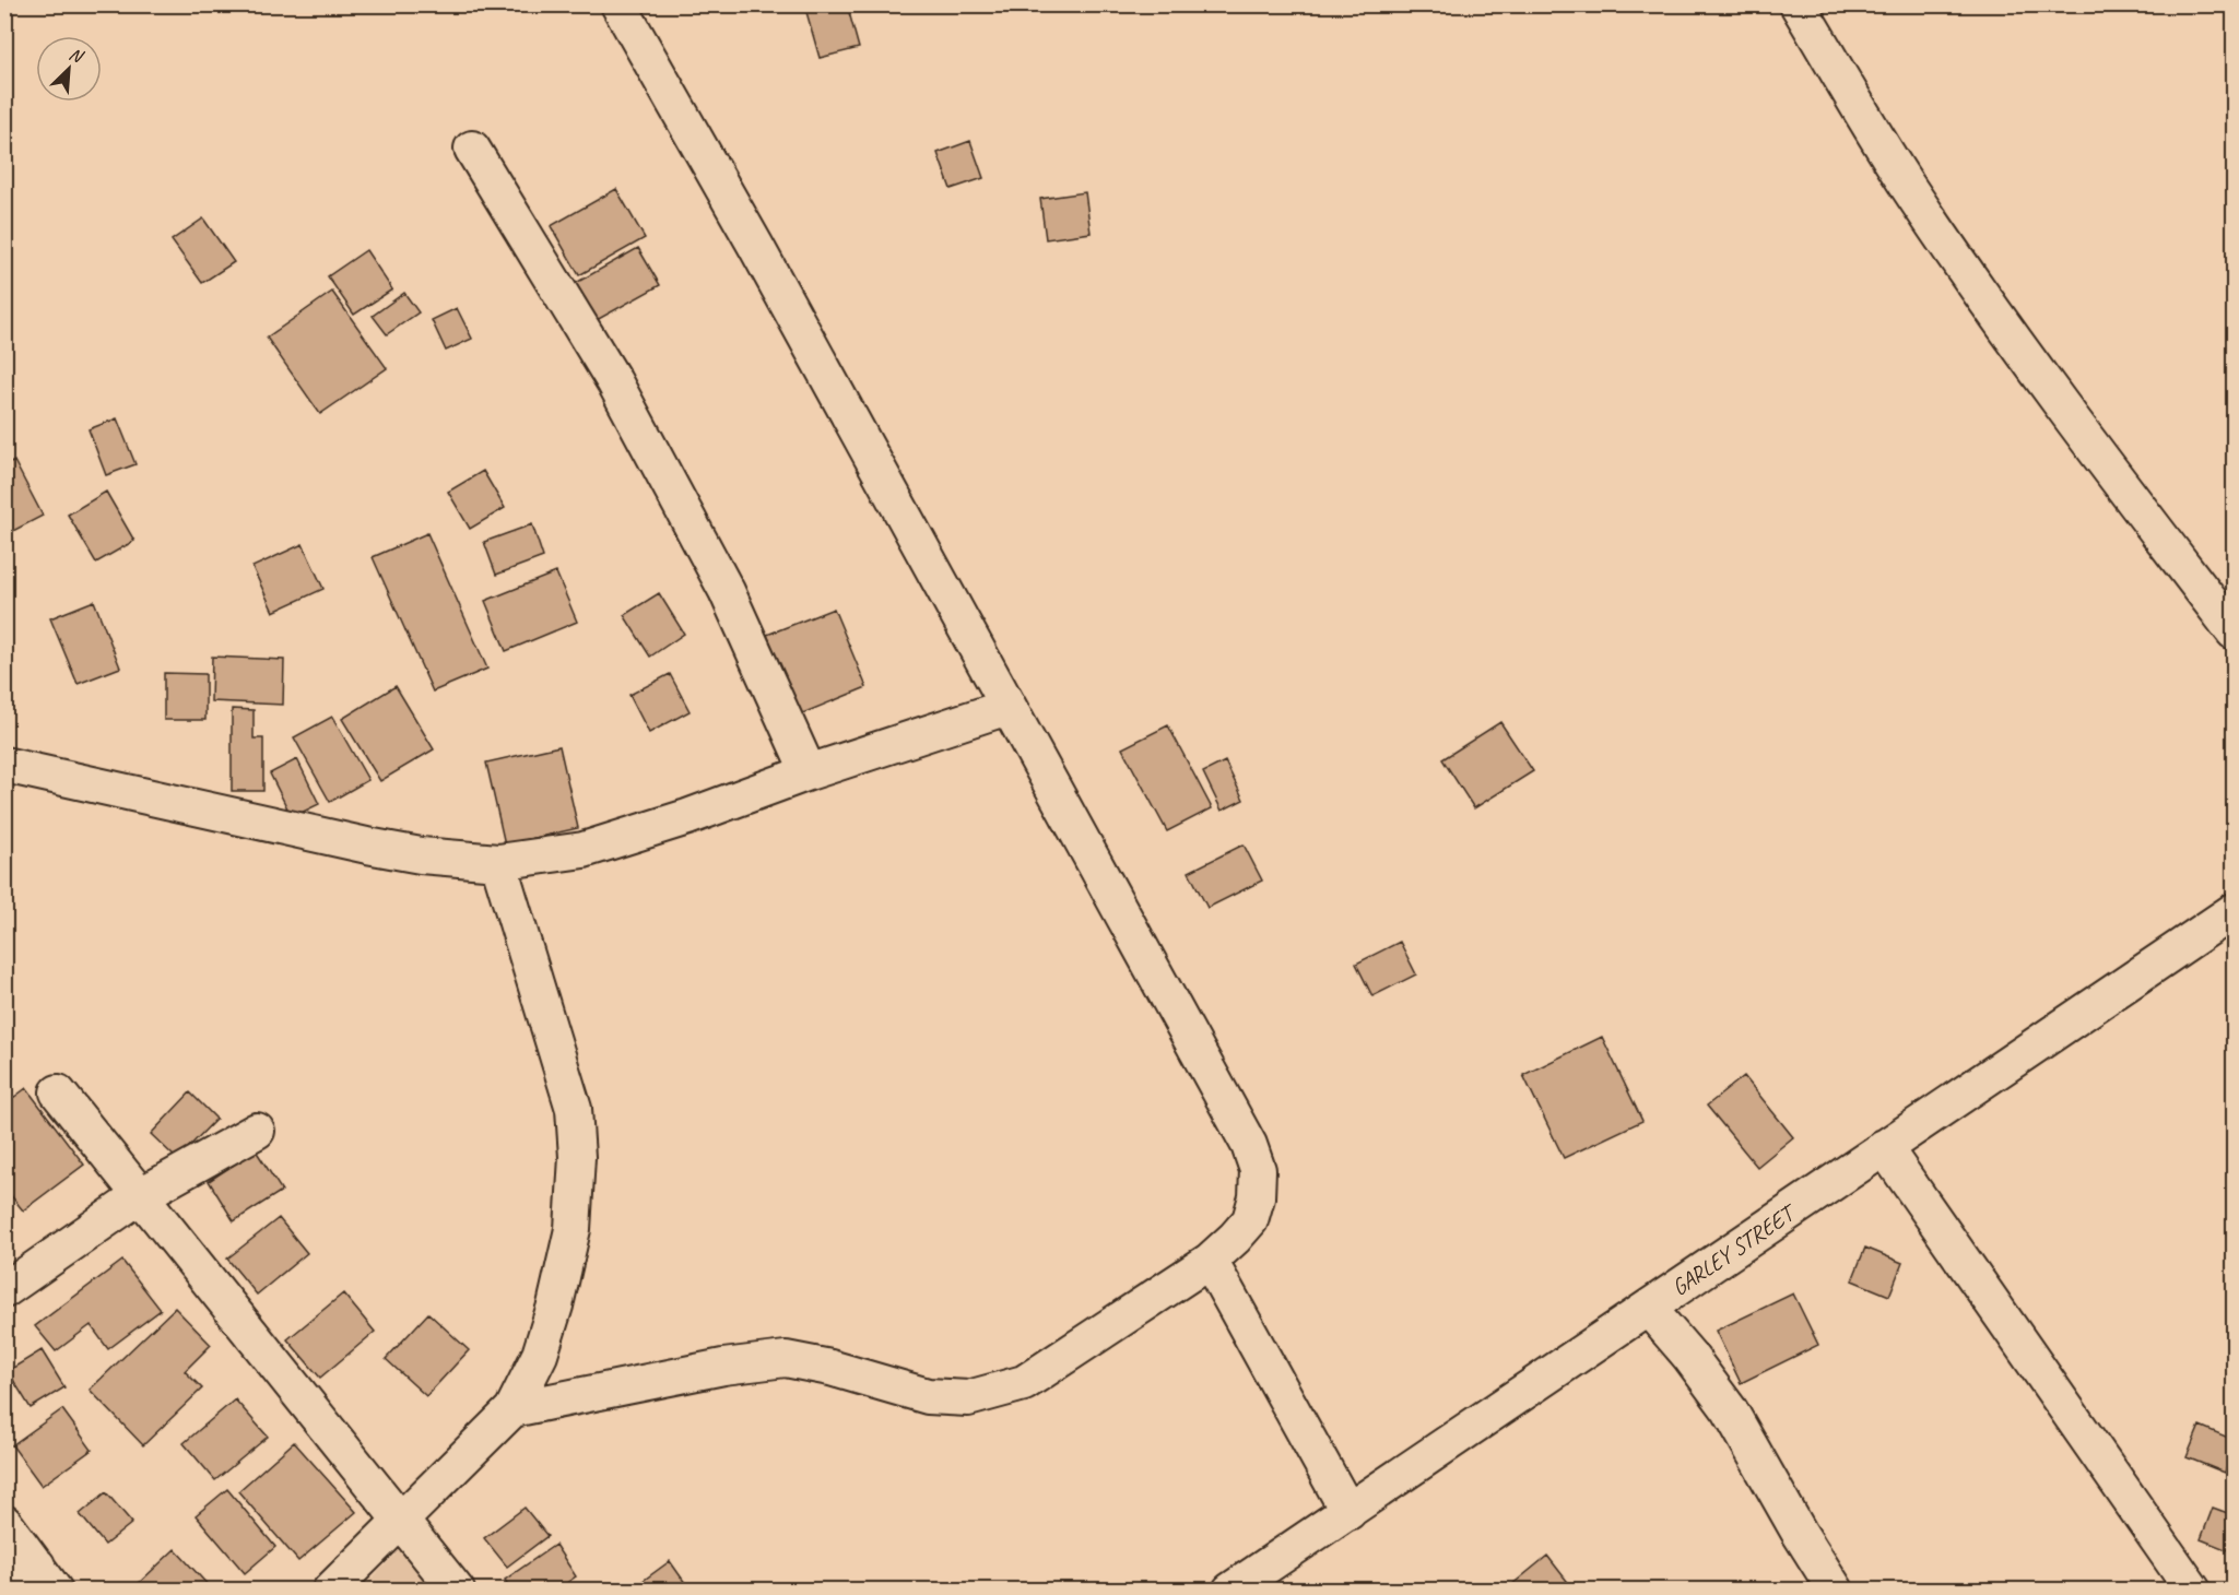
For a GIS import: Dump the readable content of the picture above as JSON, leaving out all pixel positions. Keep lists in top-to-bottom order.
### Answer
{
  "streets": {
    "street": ["GARLEY STREET"]
  },
  "north": "top right"
}
